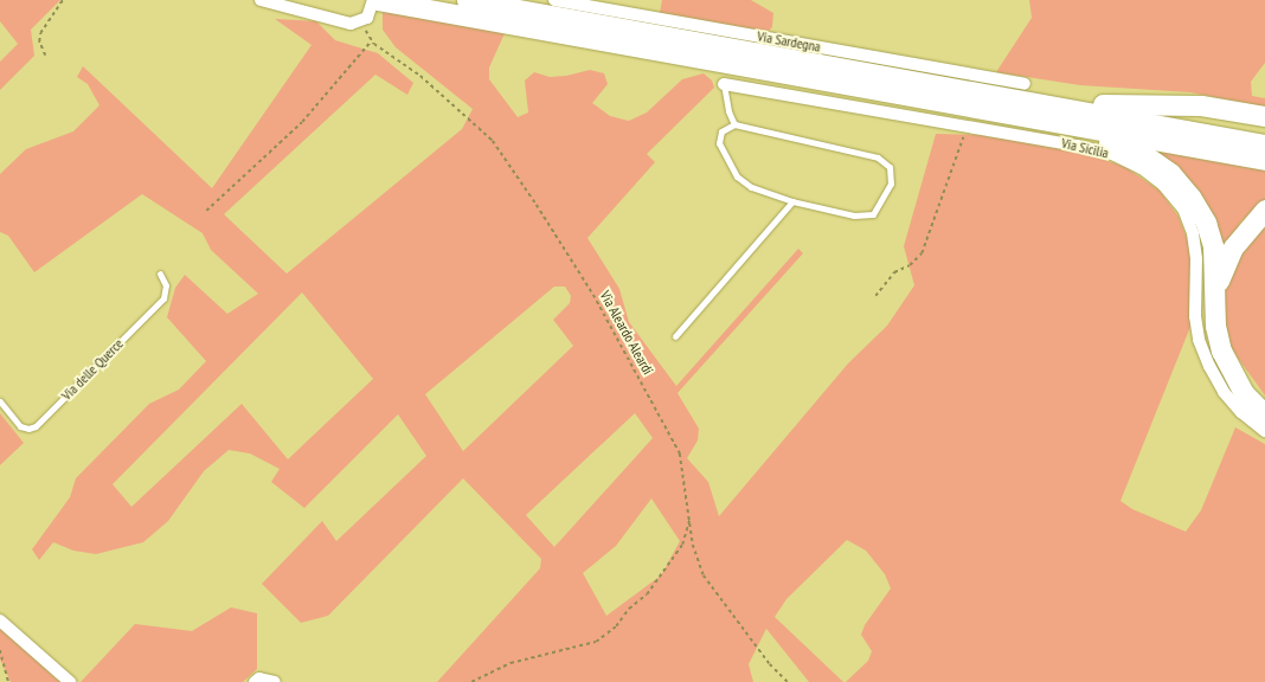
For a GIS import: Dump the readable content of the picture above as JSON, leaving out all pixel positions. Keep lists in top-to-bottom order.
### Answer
{
  "streets": {
    "street": ["Via Sardegna", "Via Sicilia"],
    "lane": ["Via delle Querce"],
    "path": ["Via Aleardo Aleardi"]
  }
}
